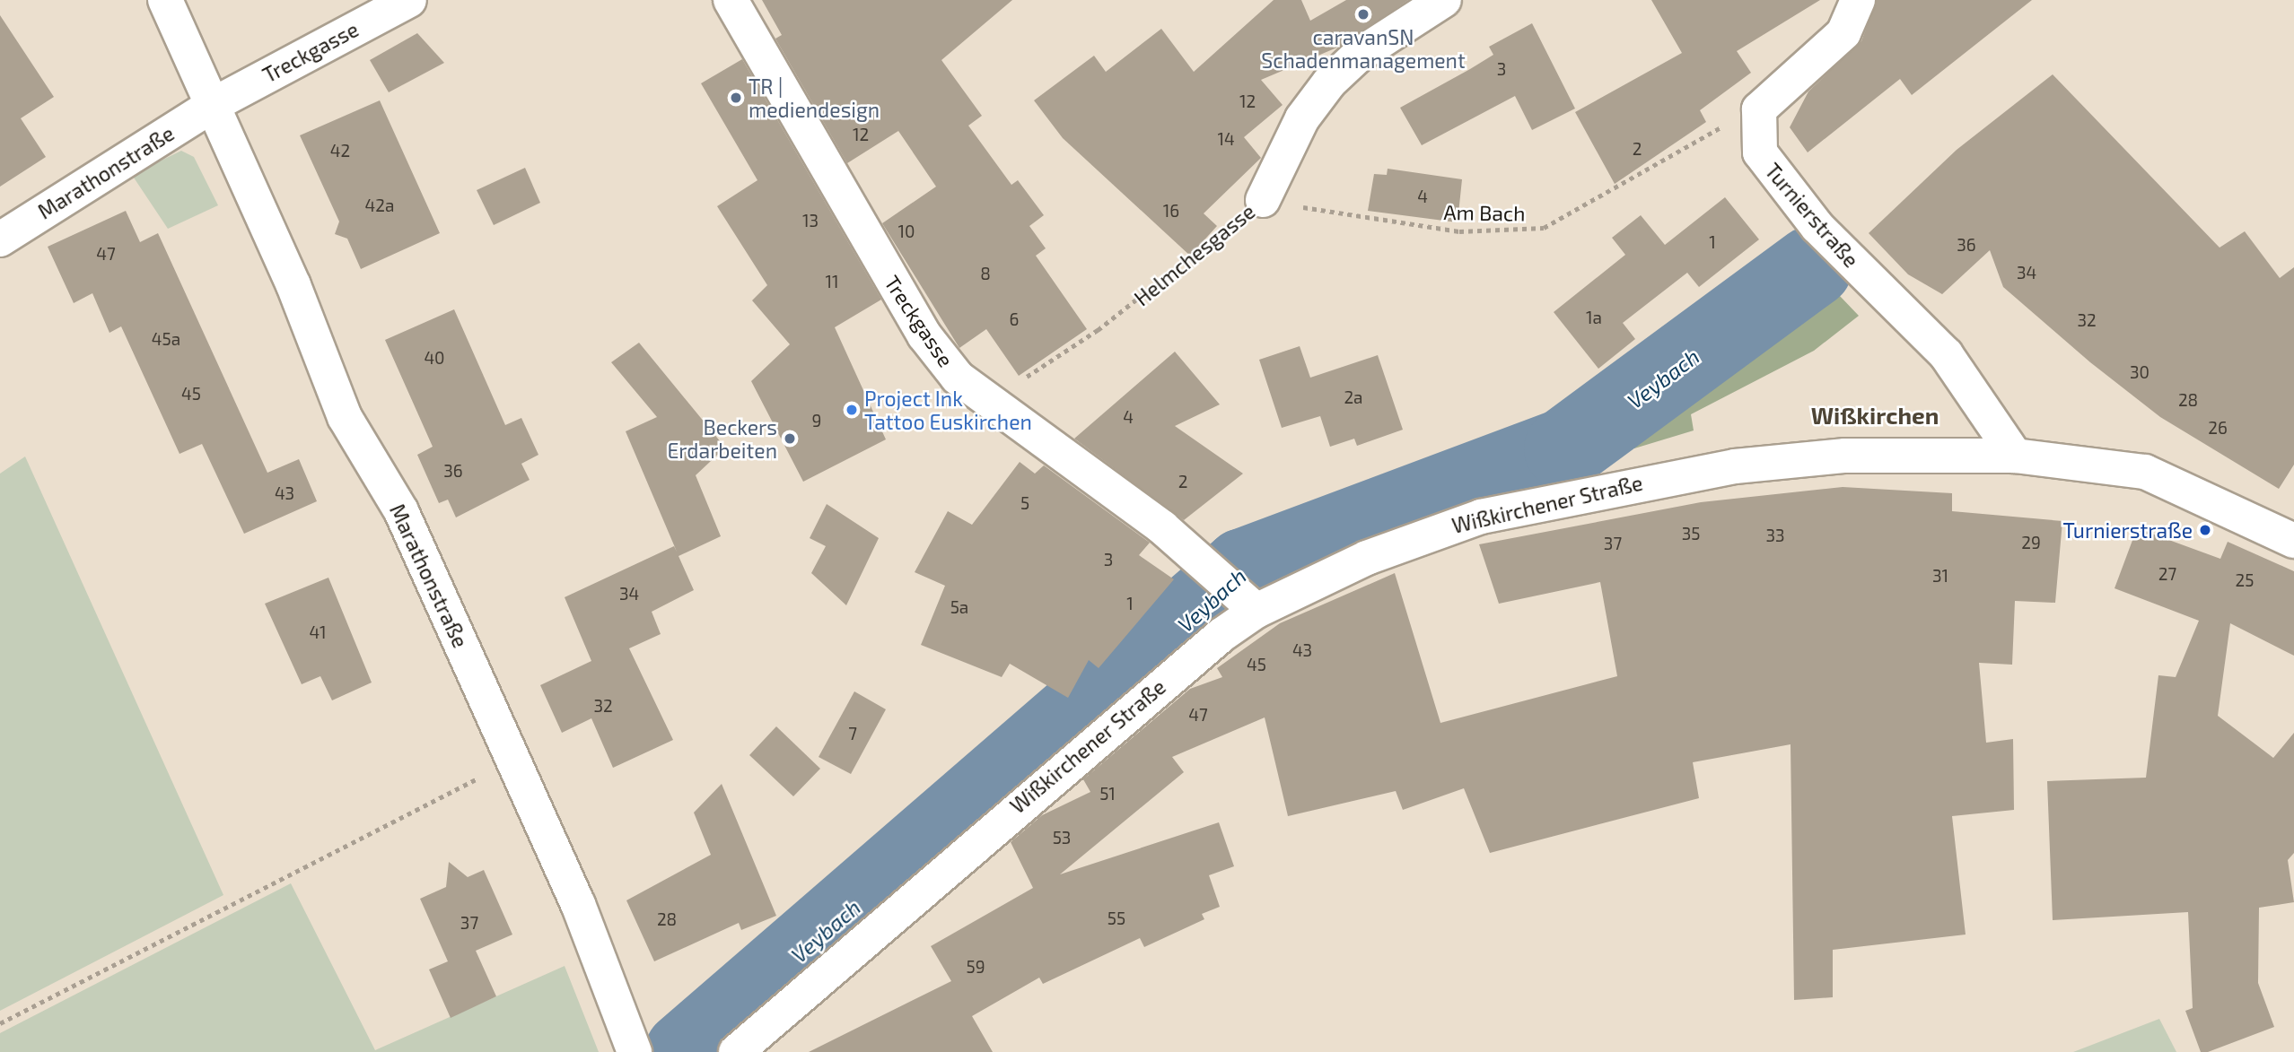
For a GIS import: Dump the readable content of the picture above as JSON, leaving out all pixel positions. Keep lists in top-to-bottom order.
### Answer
{
  "streets": {
    "street": [
      "Treckgasse",
      "Marathonstraße",
      "Turnierstraße",
      "Helmchesgasse",
      "Wißkirchener Straße"
    ],
    "path": ["Am Bach"]
  },
  "crossings": [
    ["Treckgasse", "Marathonstraße"],
    ["Treckgasse", "Helmchesgasse"],
    ["Treckgasse", "Wißkirchener Straße"],
    ["Am Bach", "Turnierstraße"],
    ["Am Bach", "Helmchesgasse"],
    ["Turnierstraße", "Wißkirchener Straße"]
  ],
  "districts": ["Wißkirchen"],
  "water": ["Veybach"],
  "places": [
    "caravanSN Schadenmanagement",
    "TR | mediendesign",
    "Project Ink Tattoo Euskirchen",
    "Beckers Erdarbeiten",
    "Turnierstraße"
  ],
  "house_numbers": [
    "3",
    "12",
    "12",
    "14",
    "2",
    "42",
    "4",
    "42a",
    "16",
    "13",
    "10",
    "1",
    "36",
    "47",
    "34",
    "8",
    "11",
    "1a",
    "6",
    "32",
    "45a",
    "40",
    "30",
    "45",
    "2a",
    "28",
    "4",
    "9",
    "26",
    "36",
    "2",
    "43",
    "5",
    "35",
    "33",
    "29",
    "37",
    "3",
    "27",
    "31",
    "25",
    "34",
    "1",
    "5a",
    "41",
    "43",
    "45",
    "32",
    "47",
    "7",
    "51",
    "53",
    "55",
    "28",
    "37",
    "59"
  ]
}
